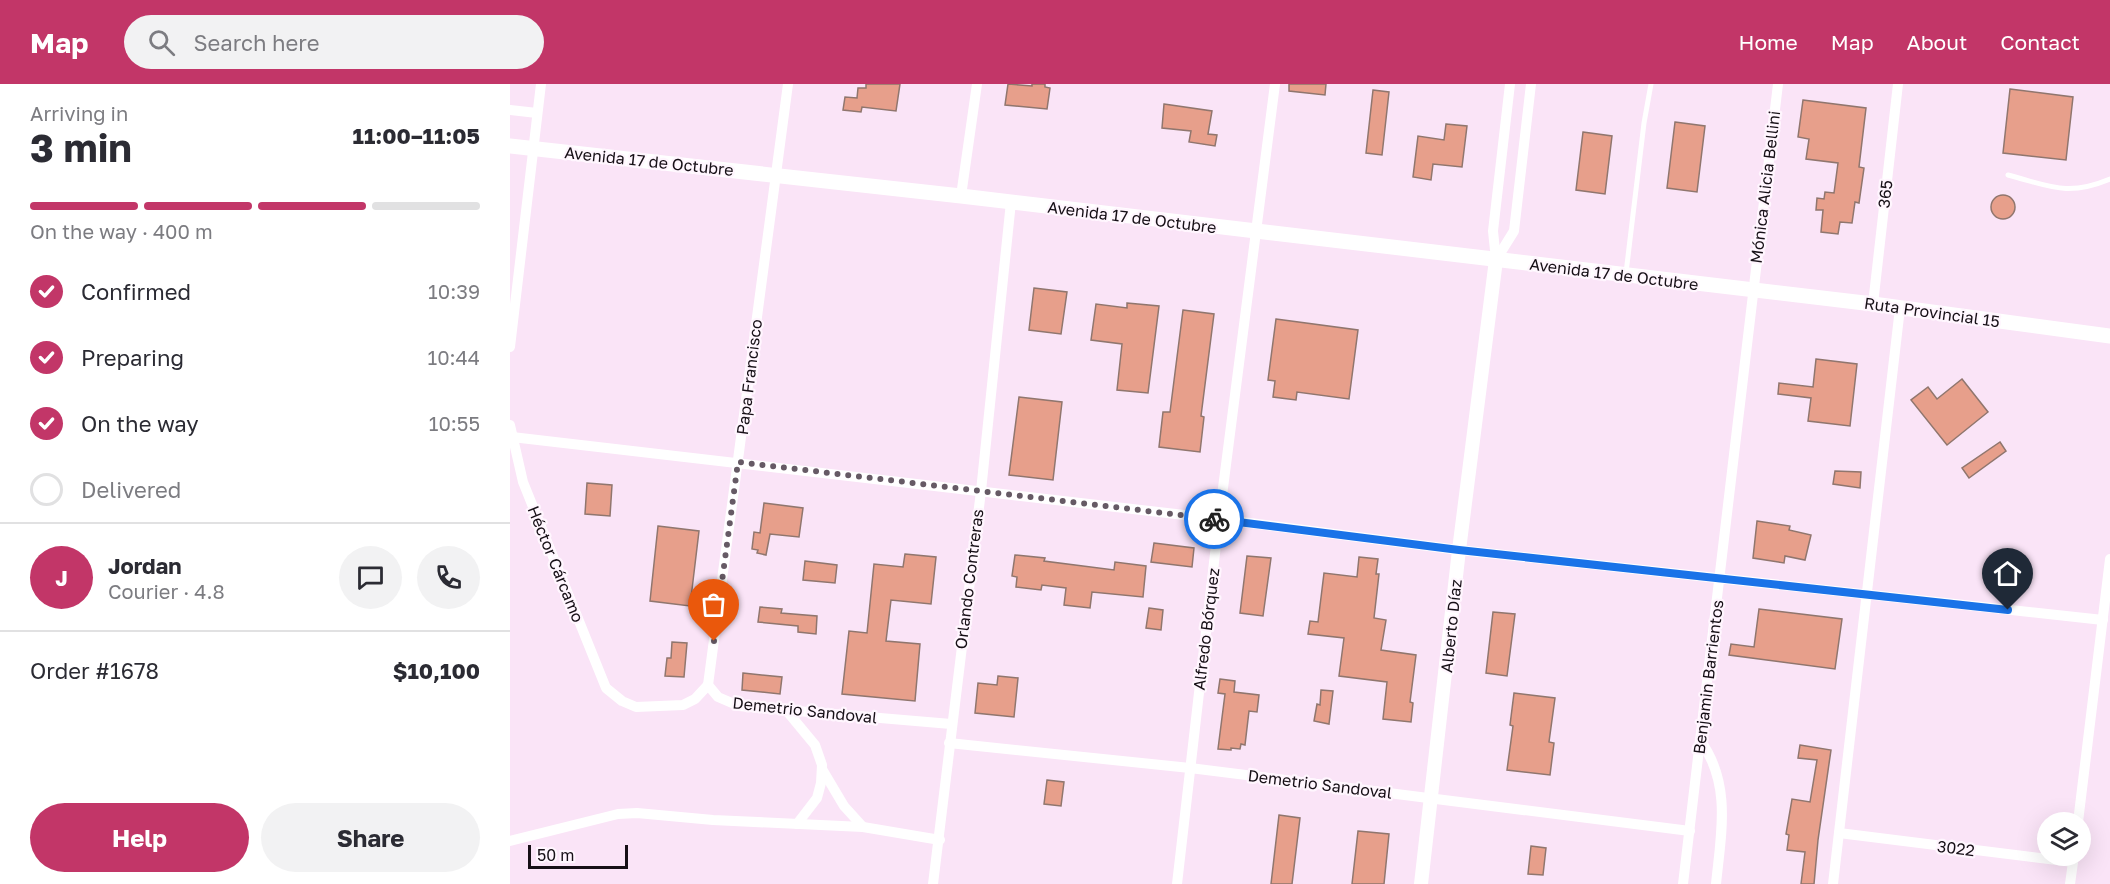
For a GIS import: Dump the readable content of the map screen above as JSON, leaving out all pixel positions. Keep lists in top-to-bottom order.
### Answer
{
  "streets": {
    "main road": ["Avenida 17 de Octubre", "Ruta Provincial 15"],
    "street": [
      "Mónica Alicia Bellini",
      "365",
      "Papa Francisco",
      "Héctor Cárcamo",
      "Orlando Contreras",
      "Alberto Díaz",
      "Alfredo Bórquez",
      "Benjamin Barrientos",
      "Demetrio Sandoval",
      "3022"
    ]
  },
  "crossings": [
    ["Avenida 17 de Octubre", "Mónica Alicia Bellini"],
    ["Avenida 17 de Octubre", "Ruta Provincial 15"],
    ["Avenida 17 de Octubre", "Papa Francisco"],
    ["Avenida 17 de Octubre", "Orlando Contreras"],
    ["Avenida 17 de Octubre", "Alberto Díaz"],
    ["Avenida 17 de Octubre", "Alfredo Bórquez"],
    ["Avenida 17 de Octubre", "Benjamin Barrientos"],
    ["Mónica Alicia Bellini", "Ruta Provincial 15"],
    ["Mónica Alicia Bellini", "Benjamin Barrientos"],
    ["365", "Ruta Provincial 15"],
    ["Ruta Provincial 15", "Benjamin Barrientos"],
    ["Papa Francisco", "Héctor Cárcamo"],
    ["Papa Francisco", "Demetrio Sandoval"],
    ["Héctor Cárcamo", "Demetrio Sandoval"],
    ["Orlando Contreras", "Demetrio Sandoval"],
    ["Alberto Díaz", "Demetrio Sandoval"],
    ["Alfredo Bórquez", "Demetrio Sandoval"],
    ["Benjamin Barrientos", "Demetrio Sandoval"]
  ],
  "scale_bar": "50 m",
  "page": {
    "header": "Map",
    "search": "Search here",
    "nav": [
      "Home",
      "Map",
      "About",
      "Contact"
    ],
    "heading": ["3 min", "Arriving in", "11:00–11:05"],
    "panel": [
      "Jordan",
      "Courier · 4.8",
      "Order #1678",
      "$10,100"
    ],
    "bar": "On the way · 400 m",
    "list": [
      ["Confirmed", "10:39"],
      ["Preparing", "10:44"],
      ["On the way", "10:55"],
      "Delivered"
    ],
    "round": "J",
    "buttons": ["Help", "Share"],
    "scale": "50 m"
  }
}
